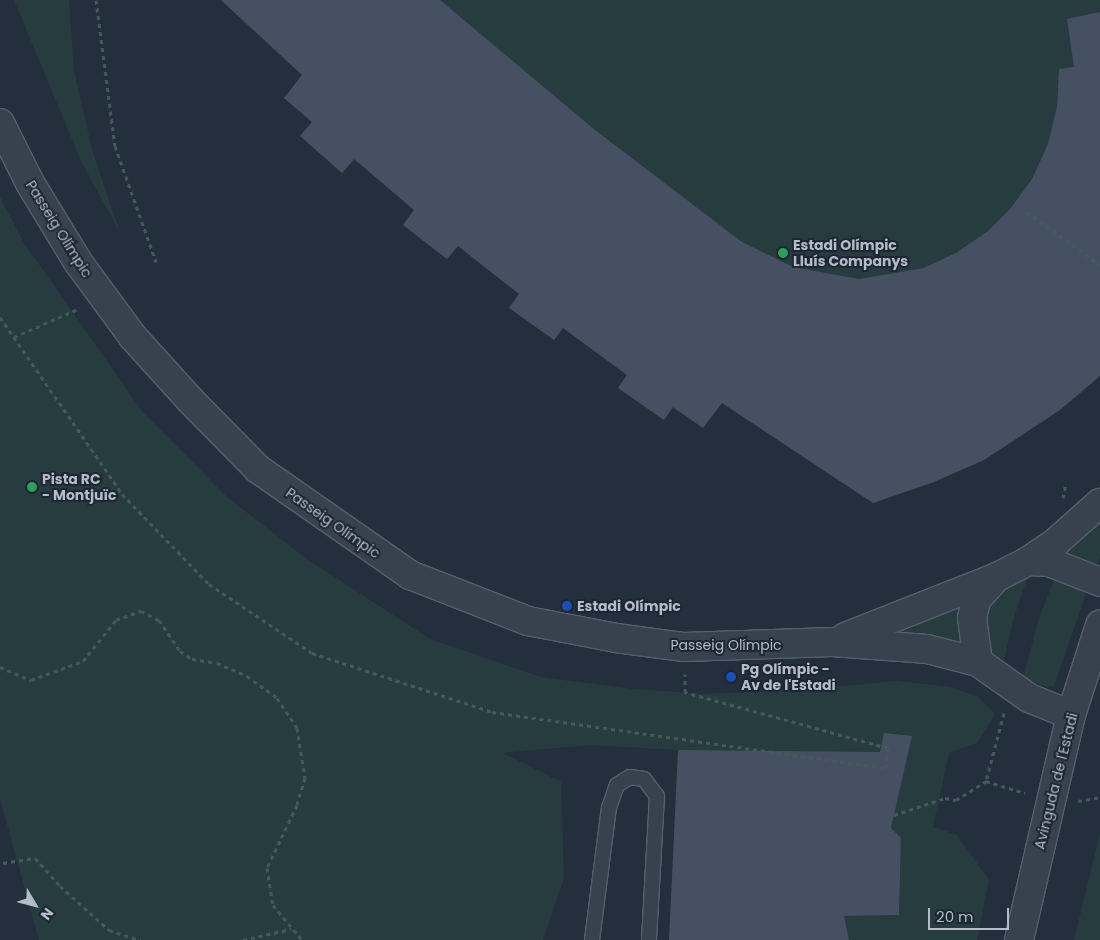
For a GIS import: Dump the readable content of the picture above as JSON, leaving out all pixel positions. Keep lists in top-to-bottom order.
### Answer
{
  "streets": {
    "street": ["Passeig Olímpic", "Avinguda de l'Estadi"]
  },
  "places": [
    "Estadi Olímpic Lluís Companys",
    "Pista RC - Montjuïc",
    "Estadi Olímpic",
    "Pg Olímpic - Av de l'Estadi"
  ],
  "scale_bar": "20 m",
  "north": "bottom right"
}
